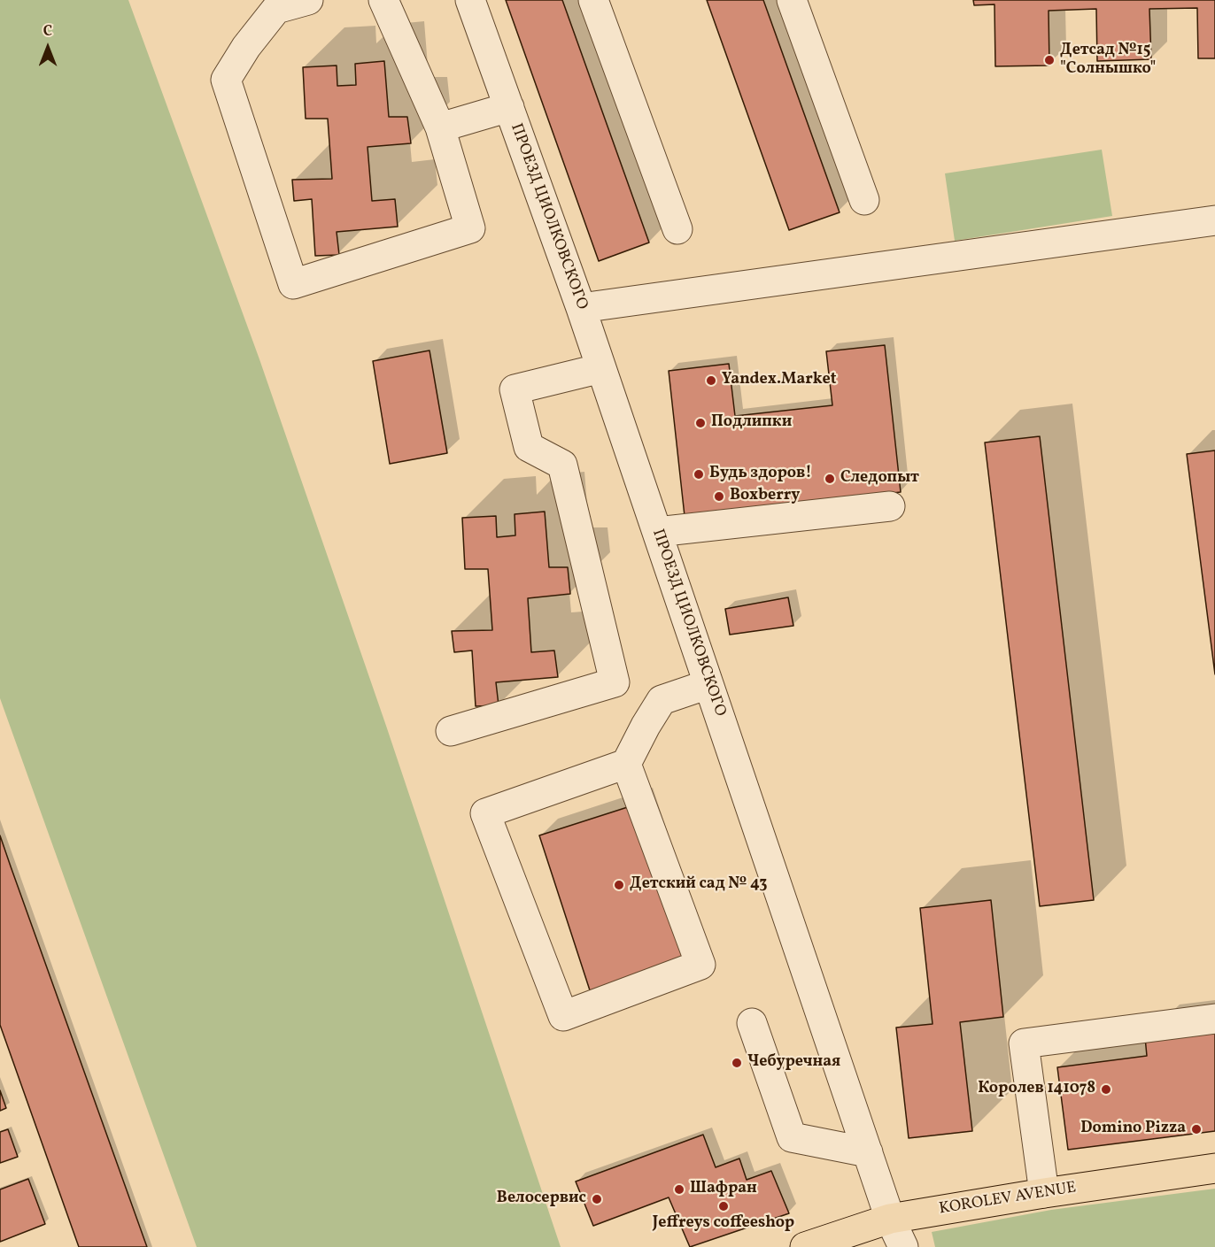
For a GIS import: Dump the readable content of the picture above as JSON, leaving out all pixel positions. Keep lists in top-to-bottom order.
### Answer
{
  "streets": {
    "main road": ["KOROLEV AVENUE"],
    "street": ["ПРОЕЗД ЦИОЛКОВСКОГО"]
  },
  "crossings": [
    ["ПРОЕЗД ЦИОЛКОВСКОГО", "KOROLEV AVENUE"]
  ],
  "places": [
    "Детсад №15 \"Солнышко\"",
    "Yandex.Market",
    "Подлипки",
    "Будь здоров!",
    "Следопыт",
    "Boxberry",
    "Детский сад № 43",
    "Чебуречная",
    "Королев 141078",
    "Domino Pizza",
    "Шафран",
    "Велосервис",
    "Jeffreys coffeeshop"
  ],
  "north": "top"
}
